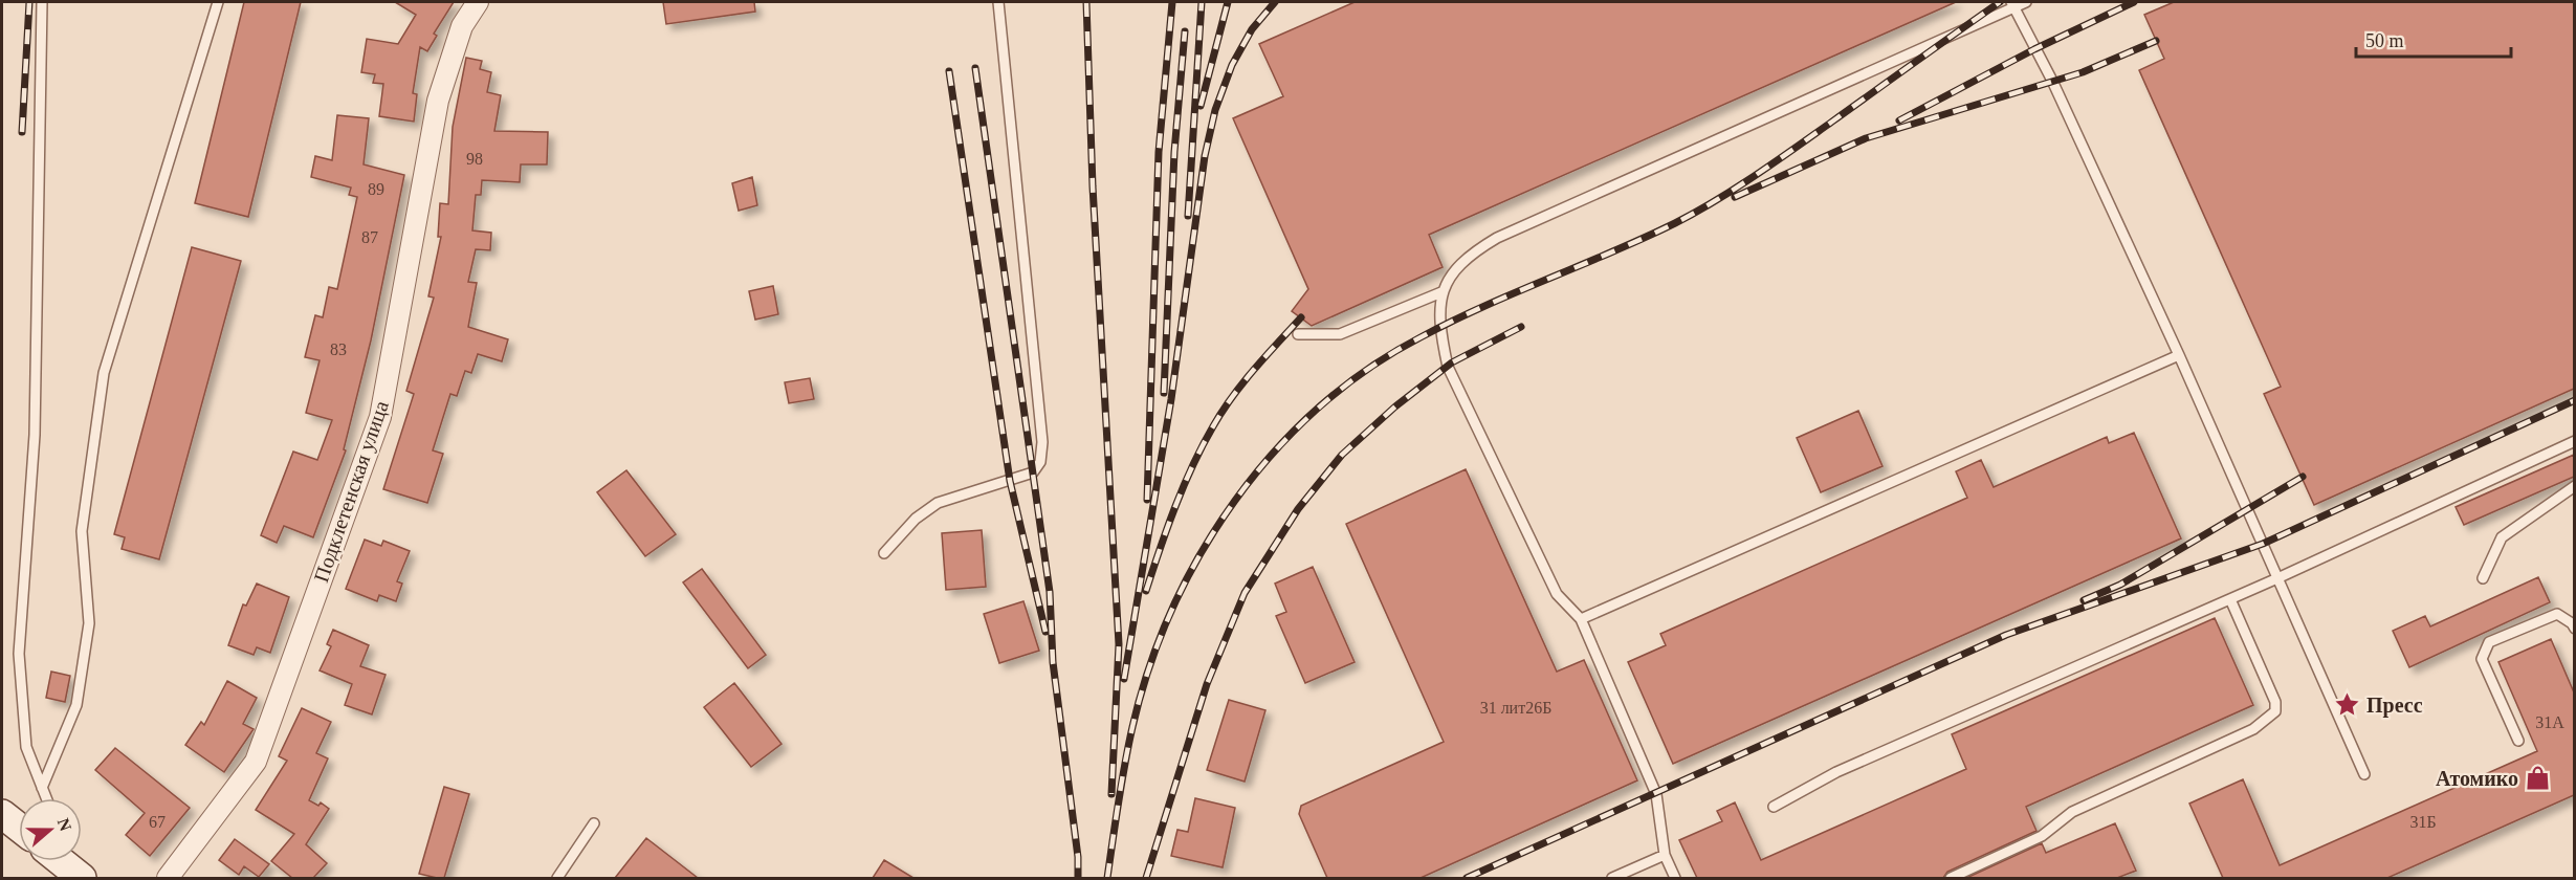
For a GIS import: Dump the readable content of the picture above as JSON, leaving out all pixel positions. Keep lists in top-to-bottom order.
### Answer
{
  "streets": {
    "street": ["Подклетенская улица"]
  },
  "places": {
    "place": ["Пресс"],
    "shop": ["Атомико"]
  },
  "house_numbers": [
    "98",
    "89",
    "87",
    "83",
    "31 лит26Б",
    "31А",
    "67",
    "31Б"
  ],
  "scale_bar": "50 m",
  "north": "right"
}
